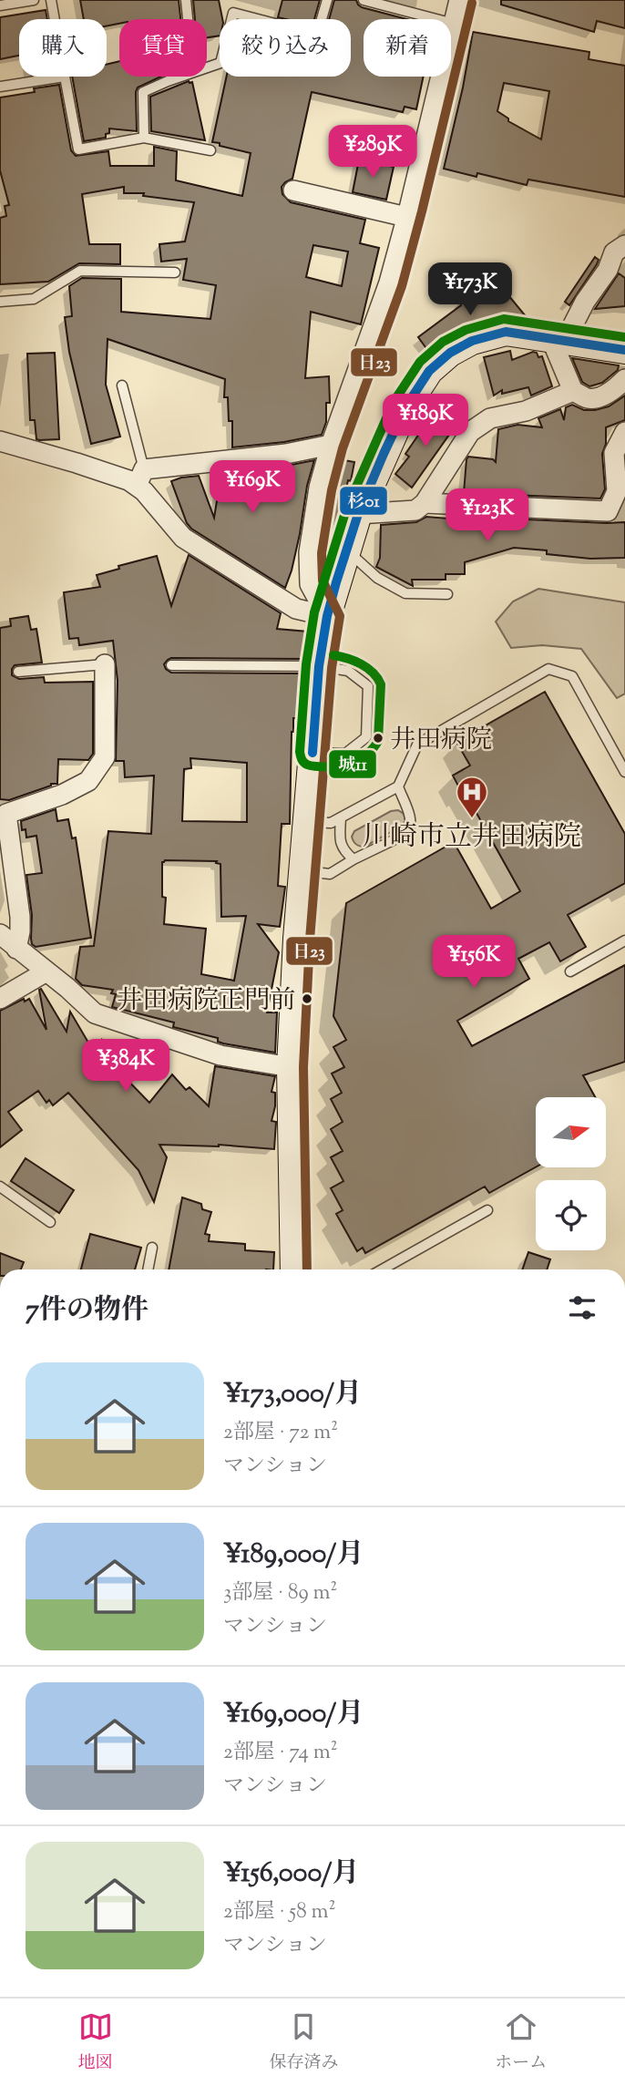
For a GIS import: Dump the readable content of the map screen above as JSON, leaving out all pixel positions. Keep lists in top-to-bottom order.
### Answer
{
  "places": {
    "other": ["井田病院", "井田病院正門前"],
    "hospital": ["川崎市立井田病院"]
  },
  "lines": ["transit line 日23", "transit line 城11", "transit line 杉01"],
  "north": "right",
  "page": {
    "chip": [
      "購入",
      "賃貸",
      "絞り込み",
      "新着"
    ],
    "price": [
      "¥289K",
      "¥173K",
      "¥189K",
      "¥169K",
      "¥123K",
      "¥156K",
      "¥384K"
    ],
    "heading": "7件の物件",
    "list": [
      {
        "name": "¥173,000/月",
        "note": "2部屋 · 72 m² · マンション"
      },
      {
        "name": "¥189,000/月",
        "note": "3部屋 · 89 m² · マンション"
      },
      {
        "name": "¥169,000/月",
        "note": "2部屋 · 74 m² · マンション"
      },
      {
        "name": "¥156,000/月",
        "note": "2部屋 · 58 m² · マンション"
      }
    ],
    "tabs": ["地図", "保存済み", "ホーム"]
  }
}
